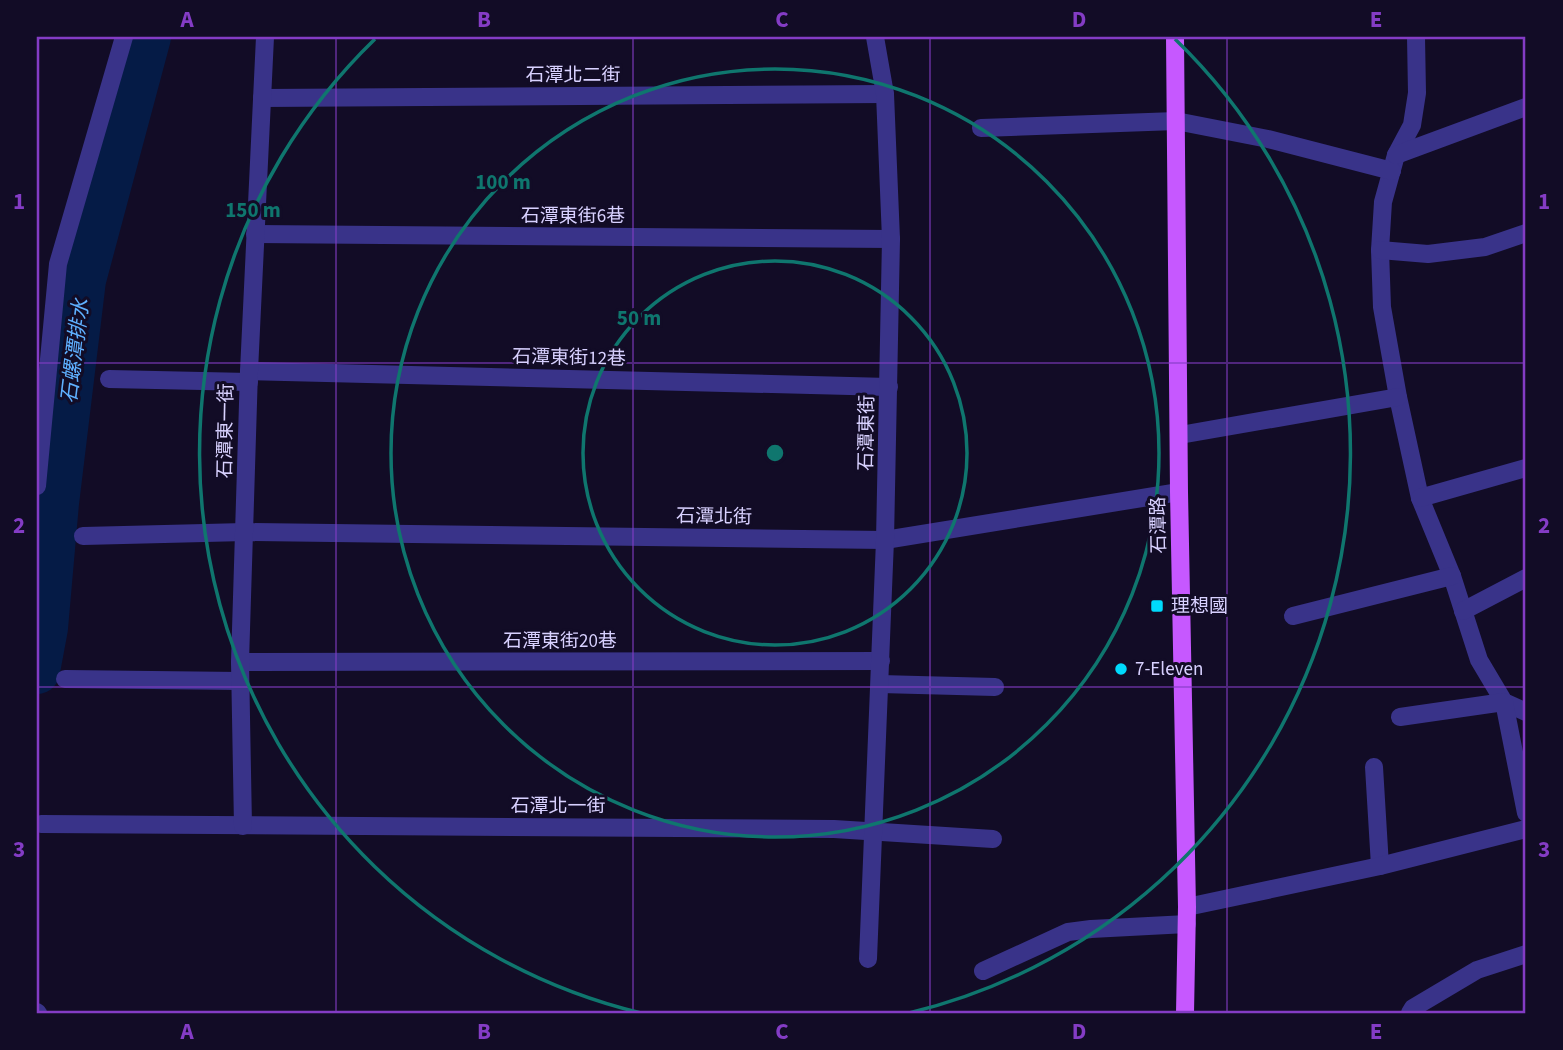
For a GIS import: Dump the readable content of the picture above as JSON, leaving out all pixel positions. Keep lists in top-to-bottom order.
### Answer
{
  "streets": {
    "main road": ["石潭路"],
    "street": [
      "石潭北二街",
      "石潭東街6巷",
      "石潭東街12巷",
      "石潭東一街",
      "石潭東街",
      "石潭北街",
      "石潭東街20巷",
      "石潭北一街"
    ]
  },
  "crossings": [
    ["石潭北二街", "石潭東一街"],
    ["石潭北二街", "石潭東街"],
    ["石潭東街6巷", "石潭東一街"],
    ["石潭東街6巷", "石潭東街"],
    ["石潭東街12巷", "石潭東一街"],
    ["石潭東街12巷", "石潭東街"],
    ["石潭東一街", "石潭北街"],
    ["石潭東一街", "石潭東街20巷"],
    ["石潭東一街", "石潭北一街"],
    ["石潭東街", "石潭北街"],
    ["石潭東街", "石潭東街20巷"],
    ["石潭東街", "石潭北一街"],
    ["石潭北街", "石潭路"]
  ],
  "water": ["石螺潭排水"],
  "places": {
    "transit": ["理想國"],
    "other": ["7-Eleven"]
  },
  "grid": {
    "columns": [
      "A",
      "B",
      "C",
      "D",
      "E"
    ],
    "rows": ["1", "2", "3"]
  },
  "rings": ["100 m", "150 m", "50 m"]
}
